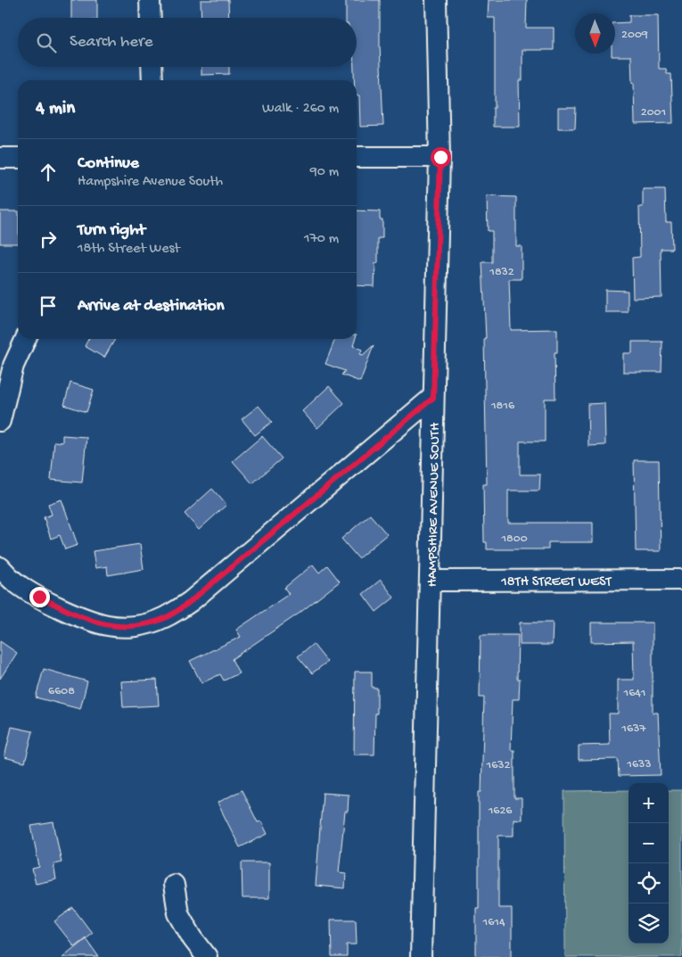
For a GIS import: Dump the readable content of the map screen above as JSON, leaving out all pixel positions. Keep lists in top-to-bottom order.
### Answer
{
  "streets": {
    "street": ["HAMPSHIRE AVENUE SOUTH", "18TH STREET WEST"]
  },
  "crossings": [
    ["HAMPSHIRE AVENUE SOUTH", "18TH STREET WEST"]
  ],
  "house_numbers": [
    "2009",
    "2001",
    "1832",
    "1816",
    "1800",
    "6608",
    "1641",
    "1637",
    "1633",
    "1632",
    "1626",
    "1614"
  ],
  "north": "bottom",
  "page": {
    "search": "Search here",
    "heading": ["4 min", "Walk · 260 m"],
    "list": [
      ["Continue", "Hampshire Avenue South", "90 m"],
      ["Turn right", "18th Street West", "170 m"],
      "Arrive at destination"
    ],
    "map_buttons": ["+", "−"]
  }
}
